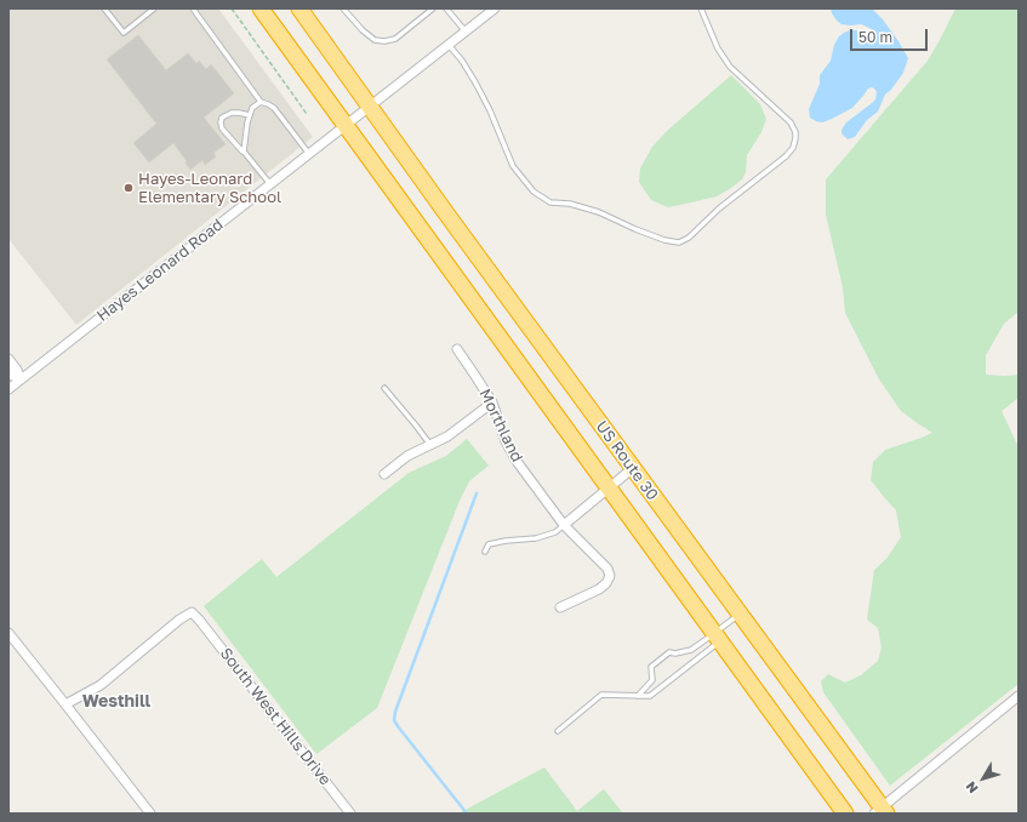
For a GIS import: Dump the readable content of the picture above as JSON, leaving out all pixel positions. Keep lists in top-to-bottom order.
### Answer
{
  "streets": {
    "highway": ["US Route 30"],
    "street": ["Hayes Leonard Road", "Morthland", "South West Hills Drive"]
  },
  "crossings": [
    ["Hayes Leonard Road", "US Route 30"]
  ],
  "districts": ["Westhill"],
  "places": ["Hayes-Leonard Elementary School"],
  "scale_bar": "50 m",
  "north": "bottom left"
}
